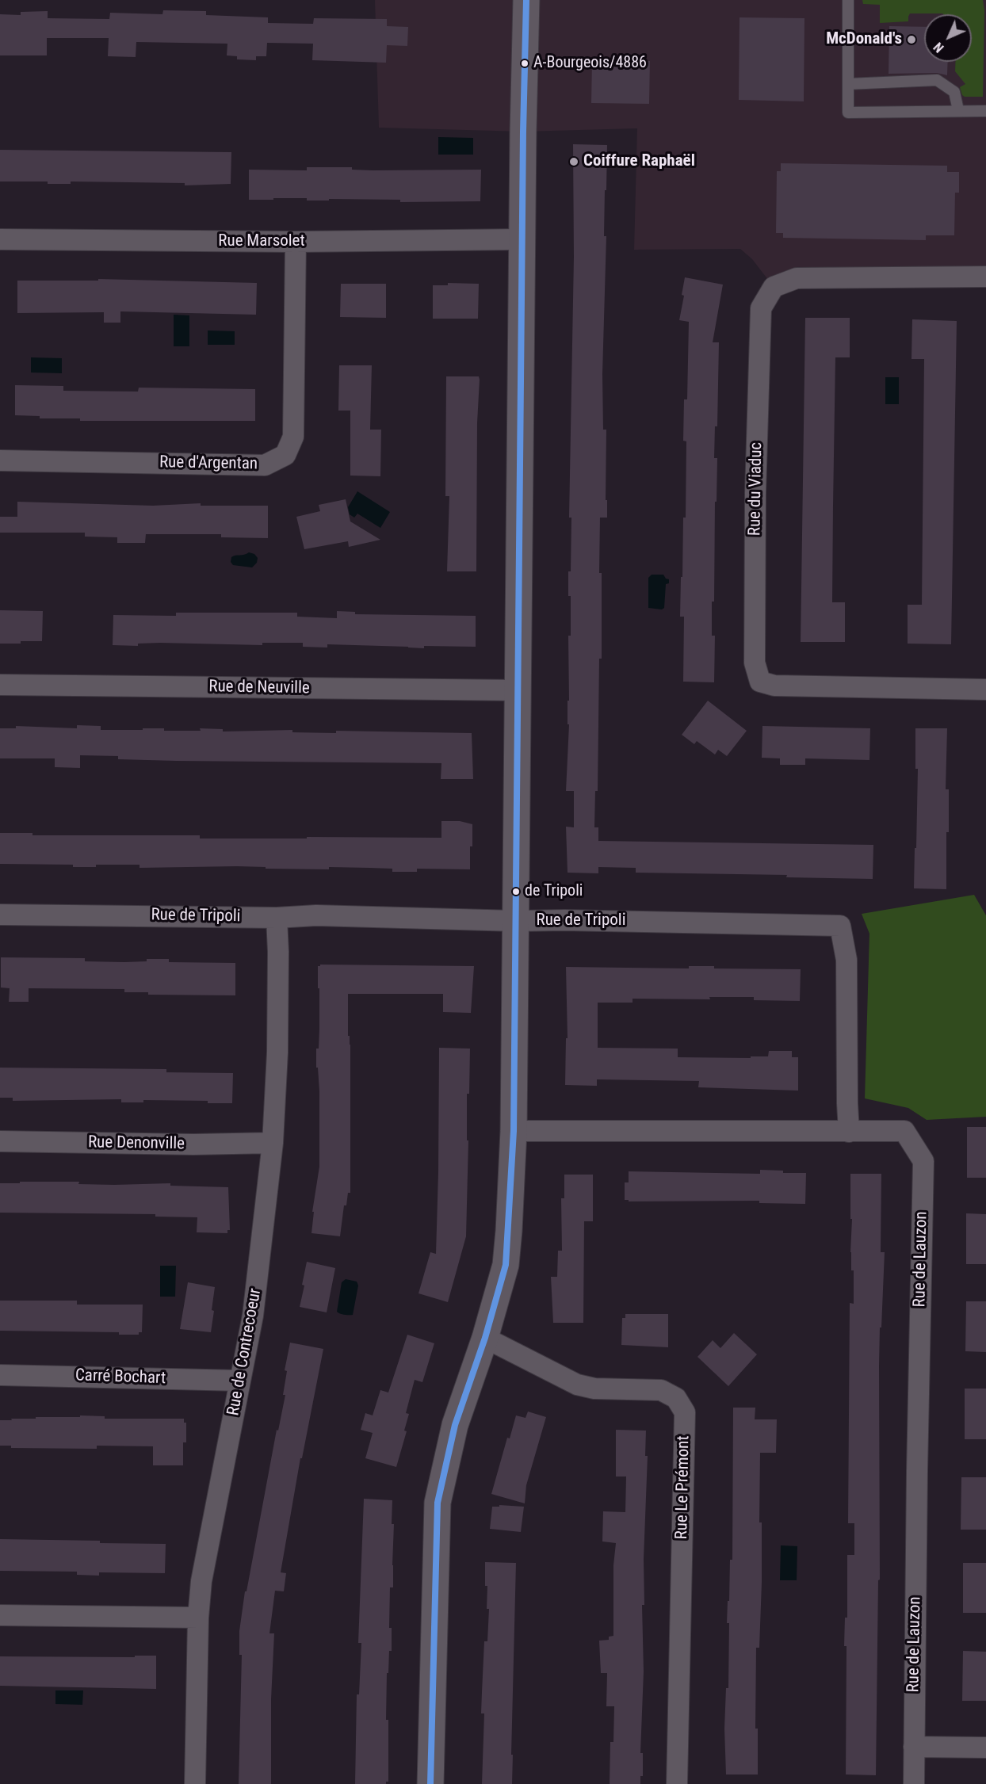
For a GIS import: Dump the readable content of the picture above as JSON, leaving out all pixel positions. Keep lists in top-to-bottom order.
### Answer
{
  "streets": {
    "street": [
      "Rue Marsolet",
      "Rue d'Argentan",
      "Rue du Viaduc",
      "Rue de Neuville",
      "Rue de Tripoli",
      "Rue Denonville",
      "Rue de Lauzon",
      "Rue de Contrecoeur",
      "Carré Bochart",
      "Rue Le Prémont"
    ]
  },
  "crossings": [
    ["Rue Marsolet", "Rue d'Argentan"],
    ["Rue de Tripoli", "Rue de Lauzon"],
    ["Rue de Tripoli", "Rue de Contrecoeur"],
    ["Rue Denonville", "Rue de Contrecoeur"],
    ["Rue de Contrecoeur", "Carré Bochart"]
  ],
  "places": [
    "McDonald's",
    "A-Bourgeois/4886",
    "Coiffure Raphaël",
    "de Tripoli"
  ],
  "north": "bottom left"
}
